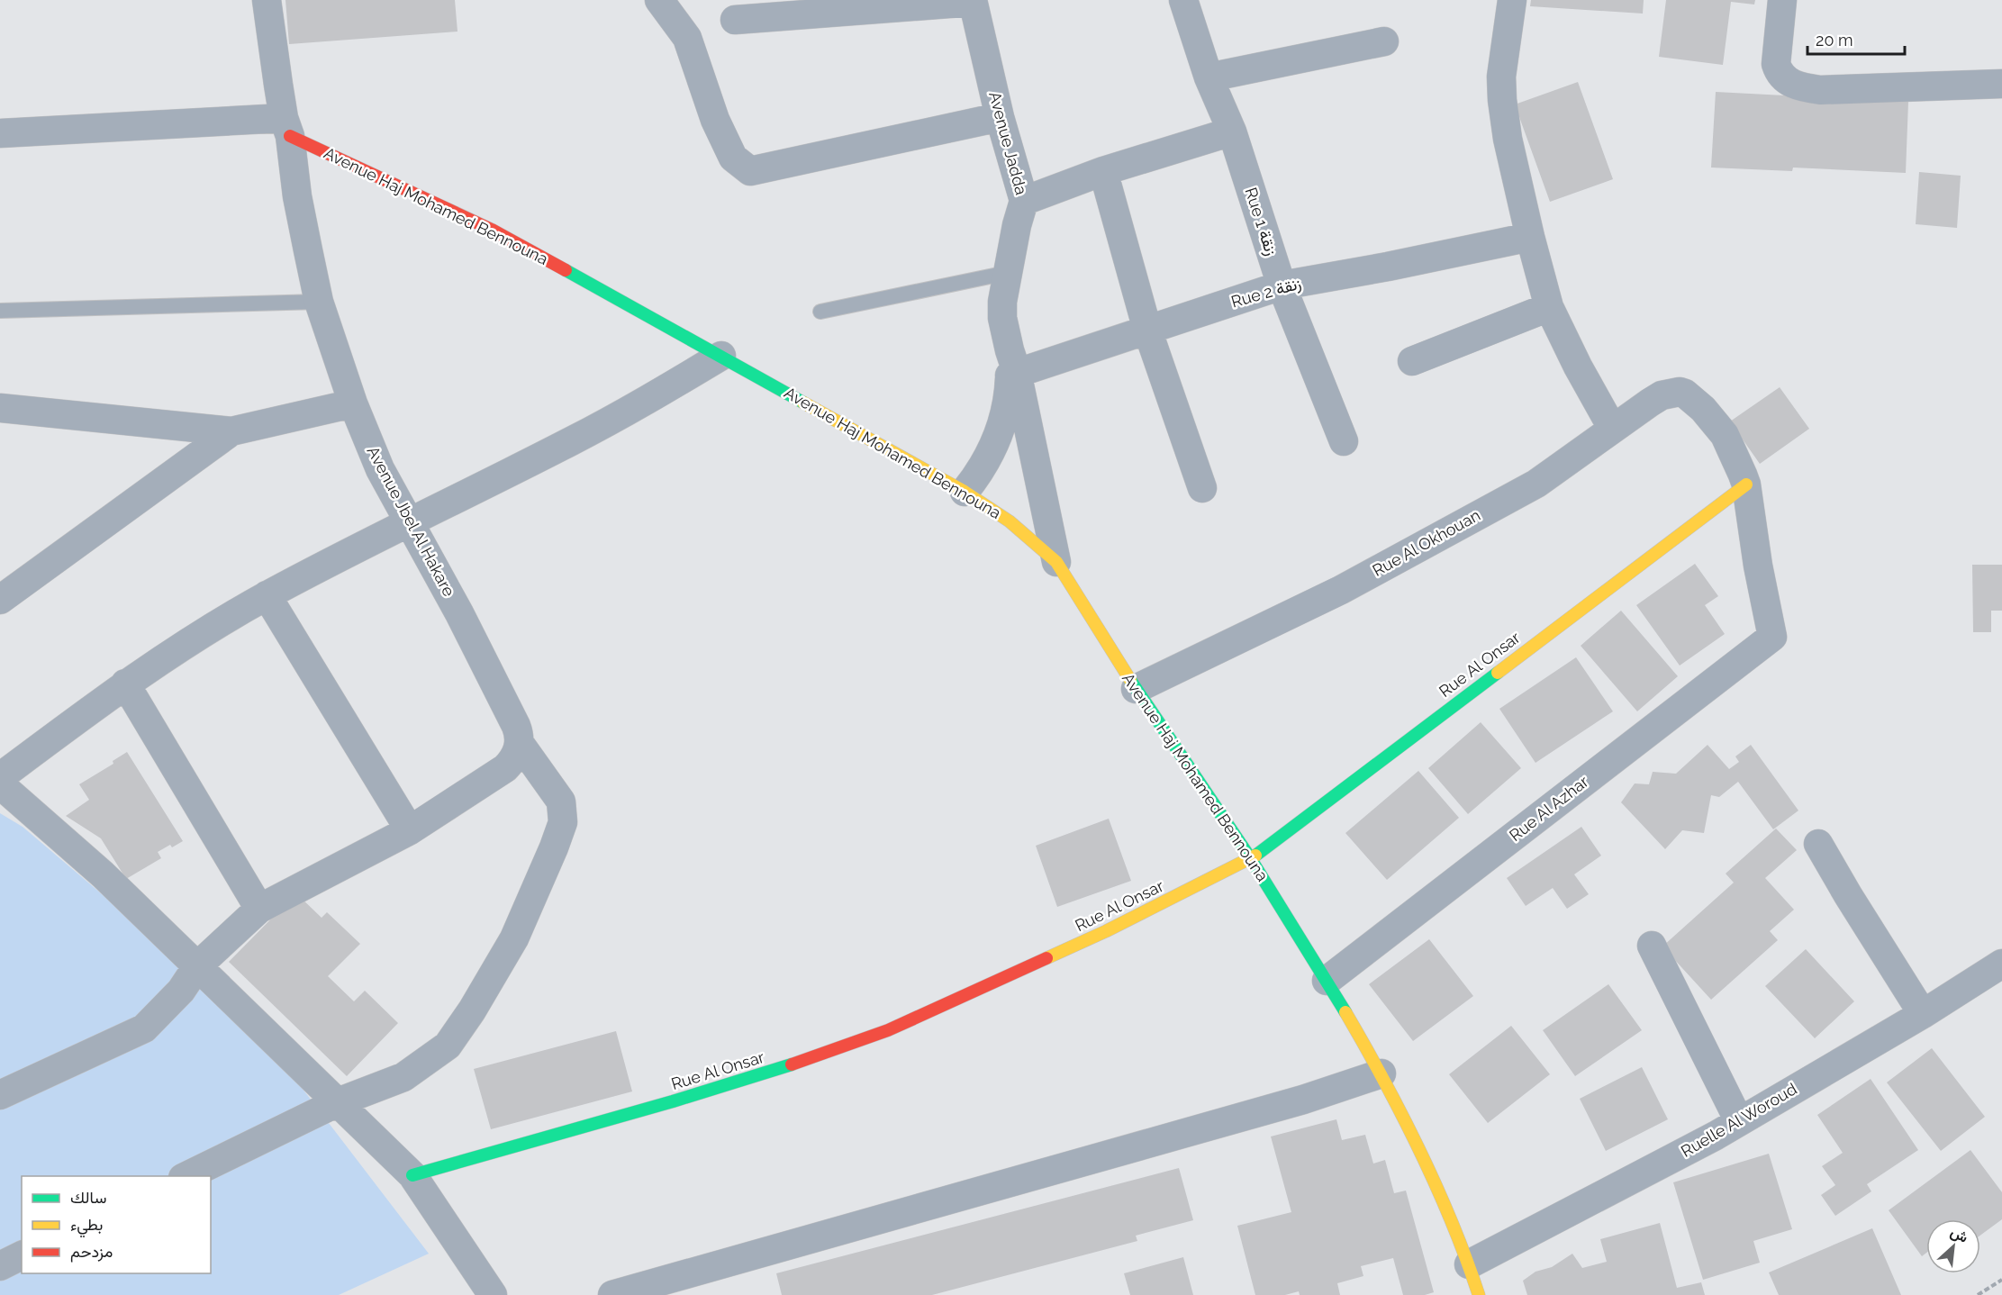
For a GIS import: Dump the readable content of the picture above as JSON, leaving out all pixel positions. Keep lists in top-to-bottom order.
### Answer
{
  "streets": {
    "street": [
      "Avenue Jadda",
      "Avenue Haj Mohamed Bennouna",
      "Rue 1 زنقة",
      "Rue 2 زنقة",
      "Avenue Jbel Al Hakare",
      "Rue Al Okhouan",
      "Rue Al Onsar",
      "Rue Al Azhar",
      "Ruelle Al Woroud"
    ]
  },
  "crossings": [
    ["Avenue Jadda", "Avenue Haj Mohamed Bennouna"],
    ["Avenue Jadda", "Rue 2 زنقة"],
    ["Avenue Haj Mohamed Bennouna", "Avenue Jbel Al Hakare"],
    ["Avenue Haj Mohamed Bennouna", "Rue Al Okhouan"],
    ["Avenue Haj Mohamed Bennouna", "Rue Al Onsar"],
    ["Avenue Haj Mohamed Bennouna", "Rue Al Azhar"],
    ["Avenue Haj Mohamed Bennouna", "Ruelle Al Woroud"],
    ["Rue 1 زنقة", "Rue 2 زنقة"],
    ["Rue Al Okhouan", "Rue Al Onsar"],
    ["Rue Al Okhouan", "Rue Al Azhar"]
  ],
  "legend": ["سالك", "بطيء", "مزدحم"],
  "scale_bar": "20 m",
  "north": "top right"
}
